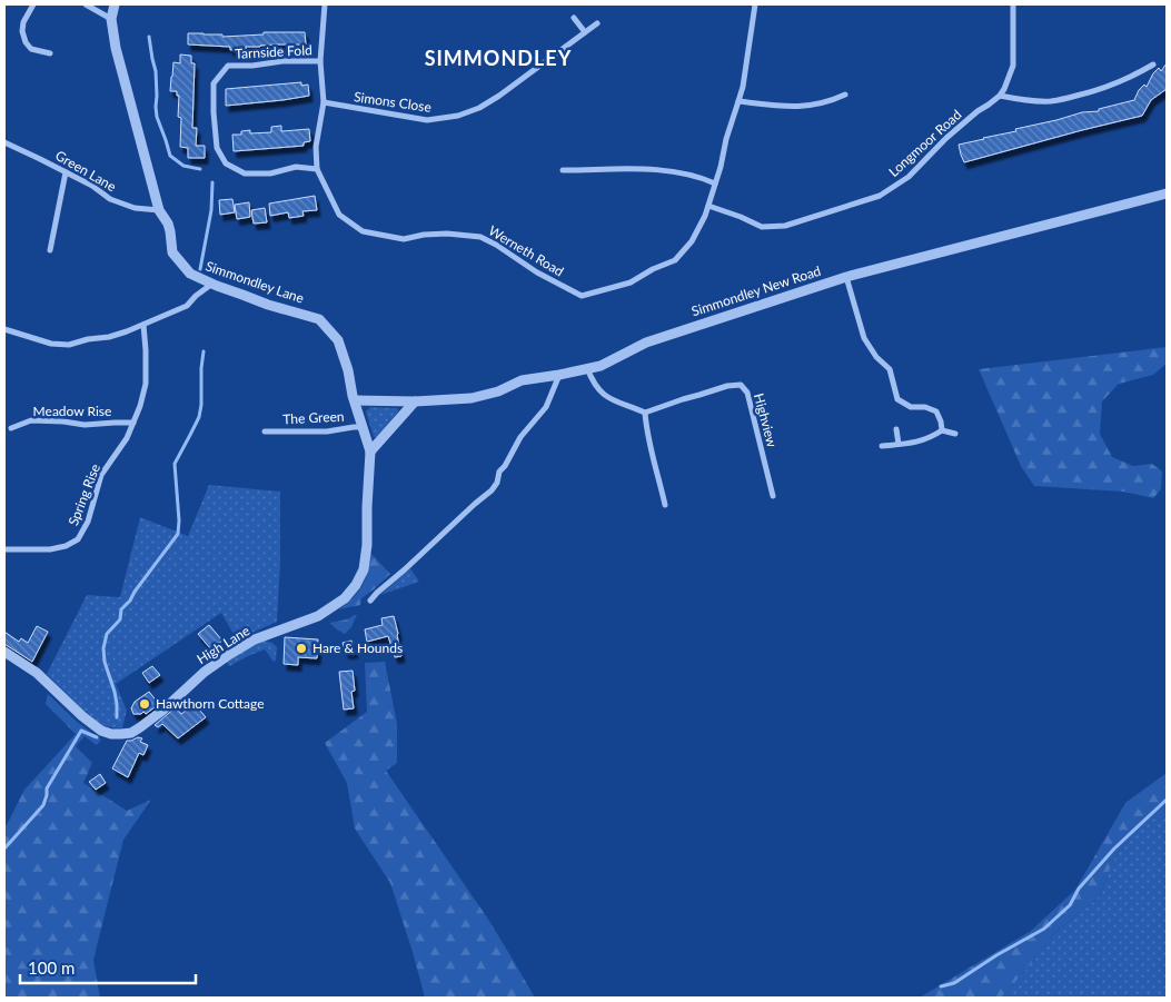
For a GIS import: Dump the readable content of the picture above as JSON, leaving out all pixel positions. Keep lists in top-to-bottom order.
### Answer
{
  "streets": {
    "street": [
      "Tarnside Fold",
      "Simons Close",
      "Longmoor Road",
      "Green Lane",
      "Werneth Road",
      "Simmondley Lane",
      "Simmondley New Road",
      "Meadow Rise",
      "The Green",
      "Highview",
      "Spring Rise",
      "High Lane"
    ]
  },
  "crossings": [
    ["Tarnside Fold", "Werneth Road"],
    ["Simons Close", "Werneth Road"],
    ["Longmoor Road", "Werneth Road"],
    ["Green Lane", "Simmondley Lane"],
    ["Simmondley Lane", "Simmondley New Road"],
    ["Simmondley Lane", "The Green"],
    ["Simmondley Lane", "High Lane"],
    ["Meadow Rise", "Spring Rise"]
  ],
  "districts": ["SIMMONDLEY"],
  "places": ["Hare & Hounds", "Hawthorn Cottage"],
  "scale_bar": "100 m"
}
